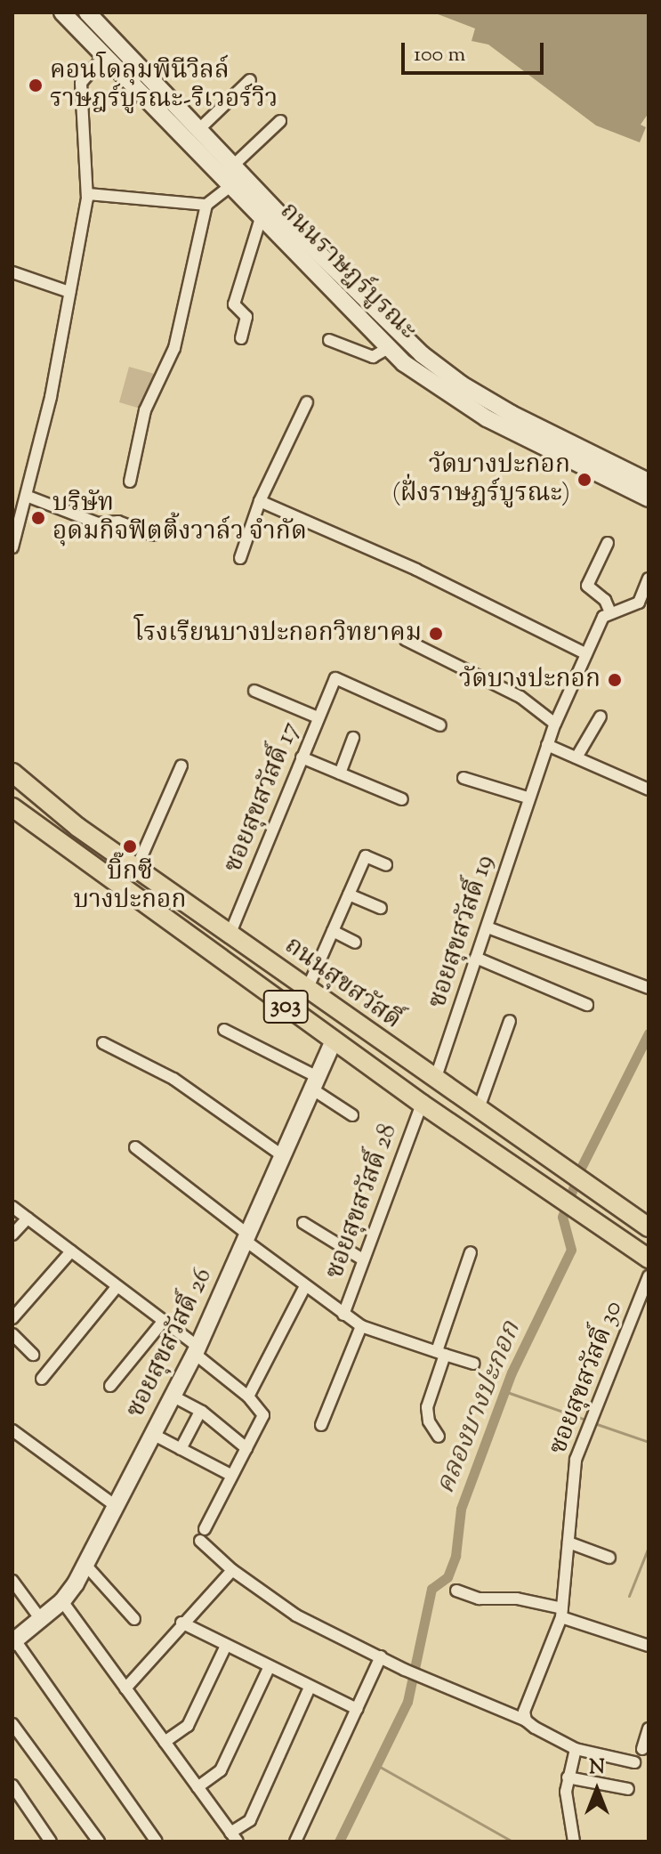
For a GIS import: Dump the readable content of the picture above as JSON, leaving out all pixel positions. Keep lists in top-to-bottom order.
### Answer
{
  "streets": {
    "main road": [
      "ถนนราษฎร์บูรณะ",
      "ถนนสุขสวัสดิ์",
      "303",
      "ซอยสุขสวัสดิ์ 26"
    ],
    "street": [
      "ซอยสุขสวัสดิ์ 17",
      "ซอยสุขสวัสดิ์ 19",
      "ซอยสุขสวัสดิ์ 28",
      "ซอยสุขสวัสดิ์ 30"
    ]
  },
  "crossings": [
    ["ซอยสุขสวัสดิ์ 17", "ถนนสุขสวัสดิ์"],
    ["ซอยสุขสวัสดิ์ 19", "ถนนสุขสวัสดิ์"],
    ["ถนนสุขสวัสดิ์", "303"],
    ["ถนนสุขสวัสดิ์", "ซอยสุขสวัสดิ์ 28"],
    ["ถนนสุขสวัสดิ์", "ซอยสุขสวัสดิ์ 26"]
  ],
  "water": ["คลองบางปะกอก"],
  "places": [
    "คอนโดลุมพินีวิลล์ ราษฎร์บูรณะ-ริเวอร์วิว",
    "วัดบางปะกอก (ฝั่งราษฎร์บูรณะ)",
    "บริษัท อุดมกิจฟิตติ้งวาล์ว จำกัด",
    "โรงเรียนบางปะกอกวิทยาคม",
    "วัดบางปะกอก",
    "บิ๊กซี บางปะกอก"
  ],
  "scale_bar": "100 m",
  "north": "top"
}
